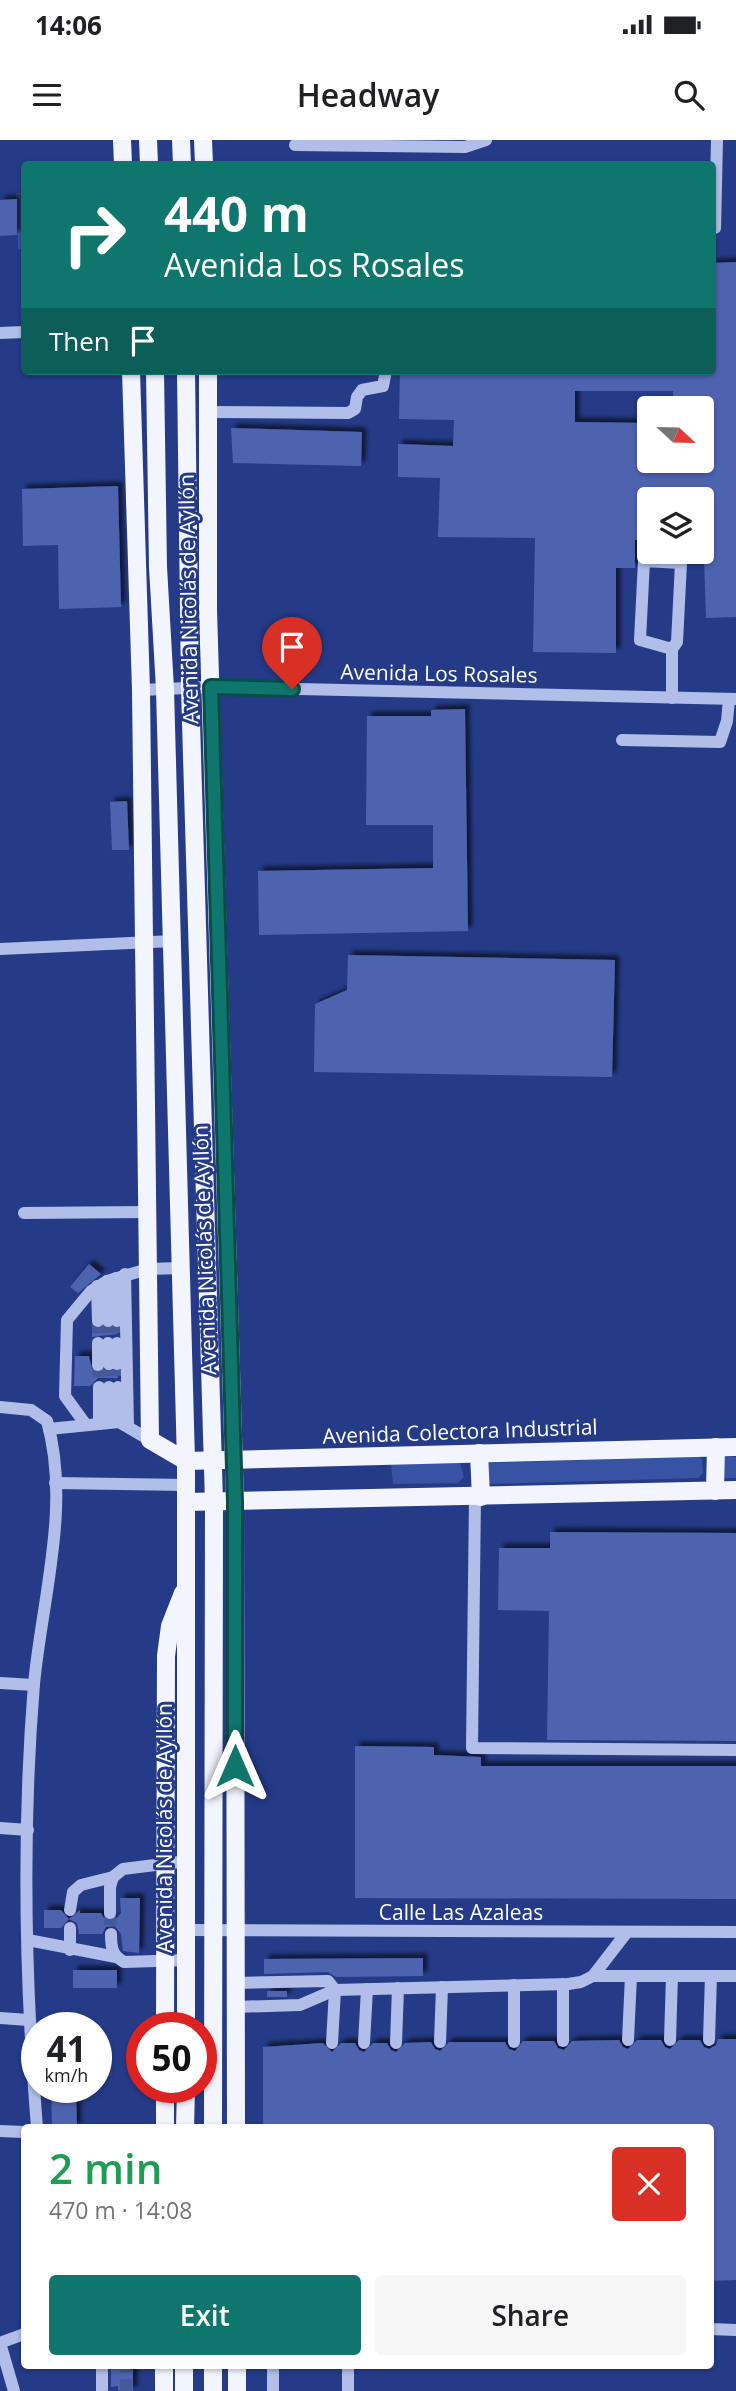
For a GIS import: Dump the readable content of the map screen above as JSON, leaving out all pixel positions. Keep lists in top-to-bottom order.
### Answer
{
  "streets": {
    "main road": ["Avenida Nicolás de Ayllón", "Avenida Colectora Industrial"],
    "street": ["Avenida Los Rosales", "Calle Las Azaleas"]
  },
  "crossings": [
    ["Avenida Nicolás de Ayllón", "Avenida Los Rosales"],
    ["Avenida Nicolás de Ayllón", "Avenida Colectora Industrial"],
    ["Avenida Nicolás de Ayllón", "Calle Las Azaleas"]
  ],
  "north": "right",
  "page": {
    "status": "14:06",
    "header": "Headway",
    "turn": ["440 m", "Avenida Los Rosales"],
    "then": "Then",
    "speed": "41 km/h",
    "limit": "50",
    "heading": ["2 min", "470 m · 14:08"],
    "buttons": ["Exit", "Share"]
  }
}
